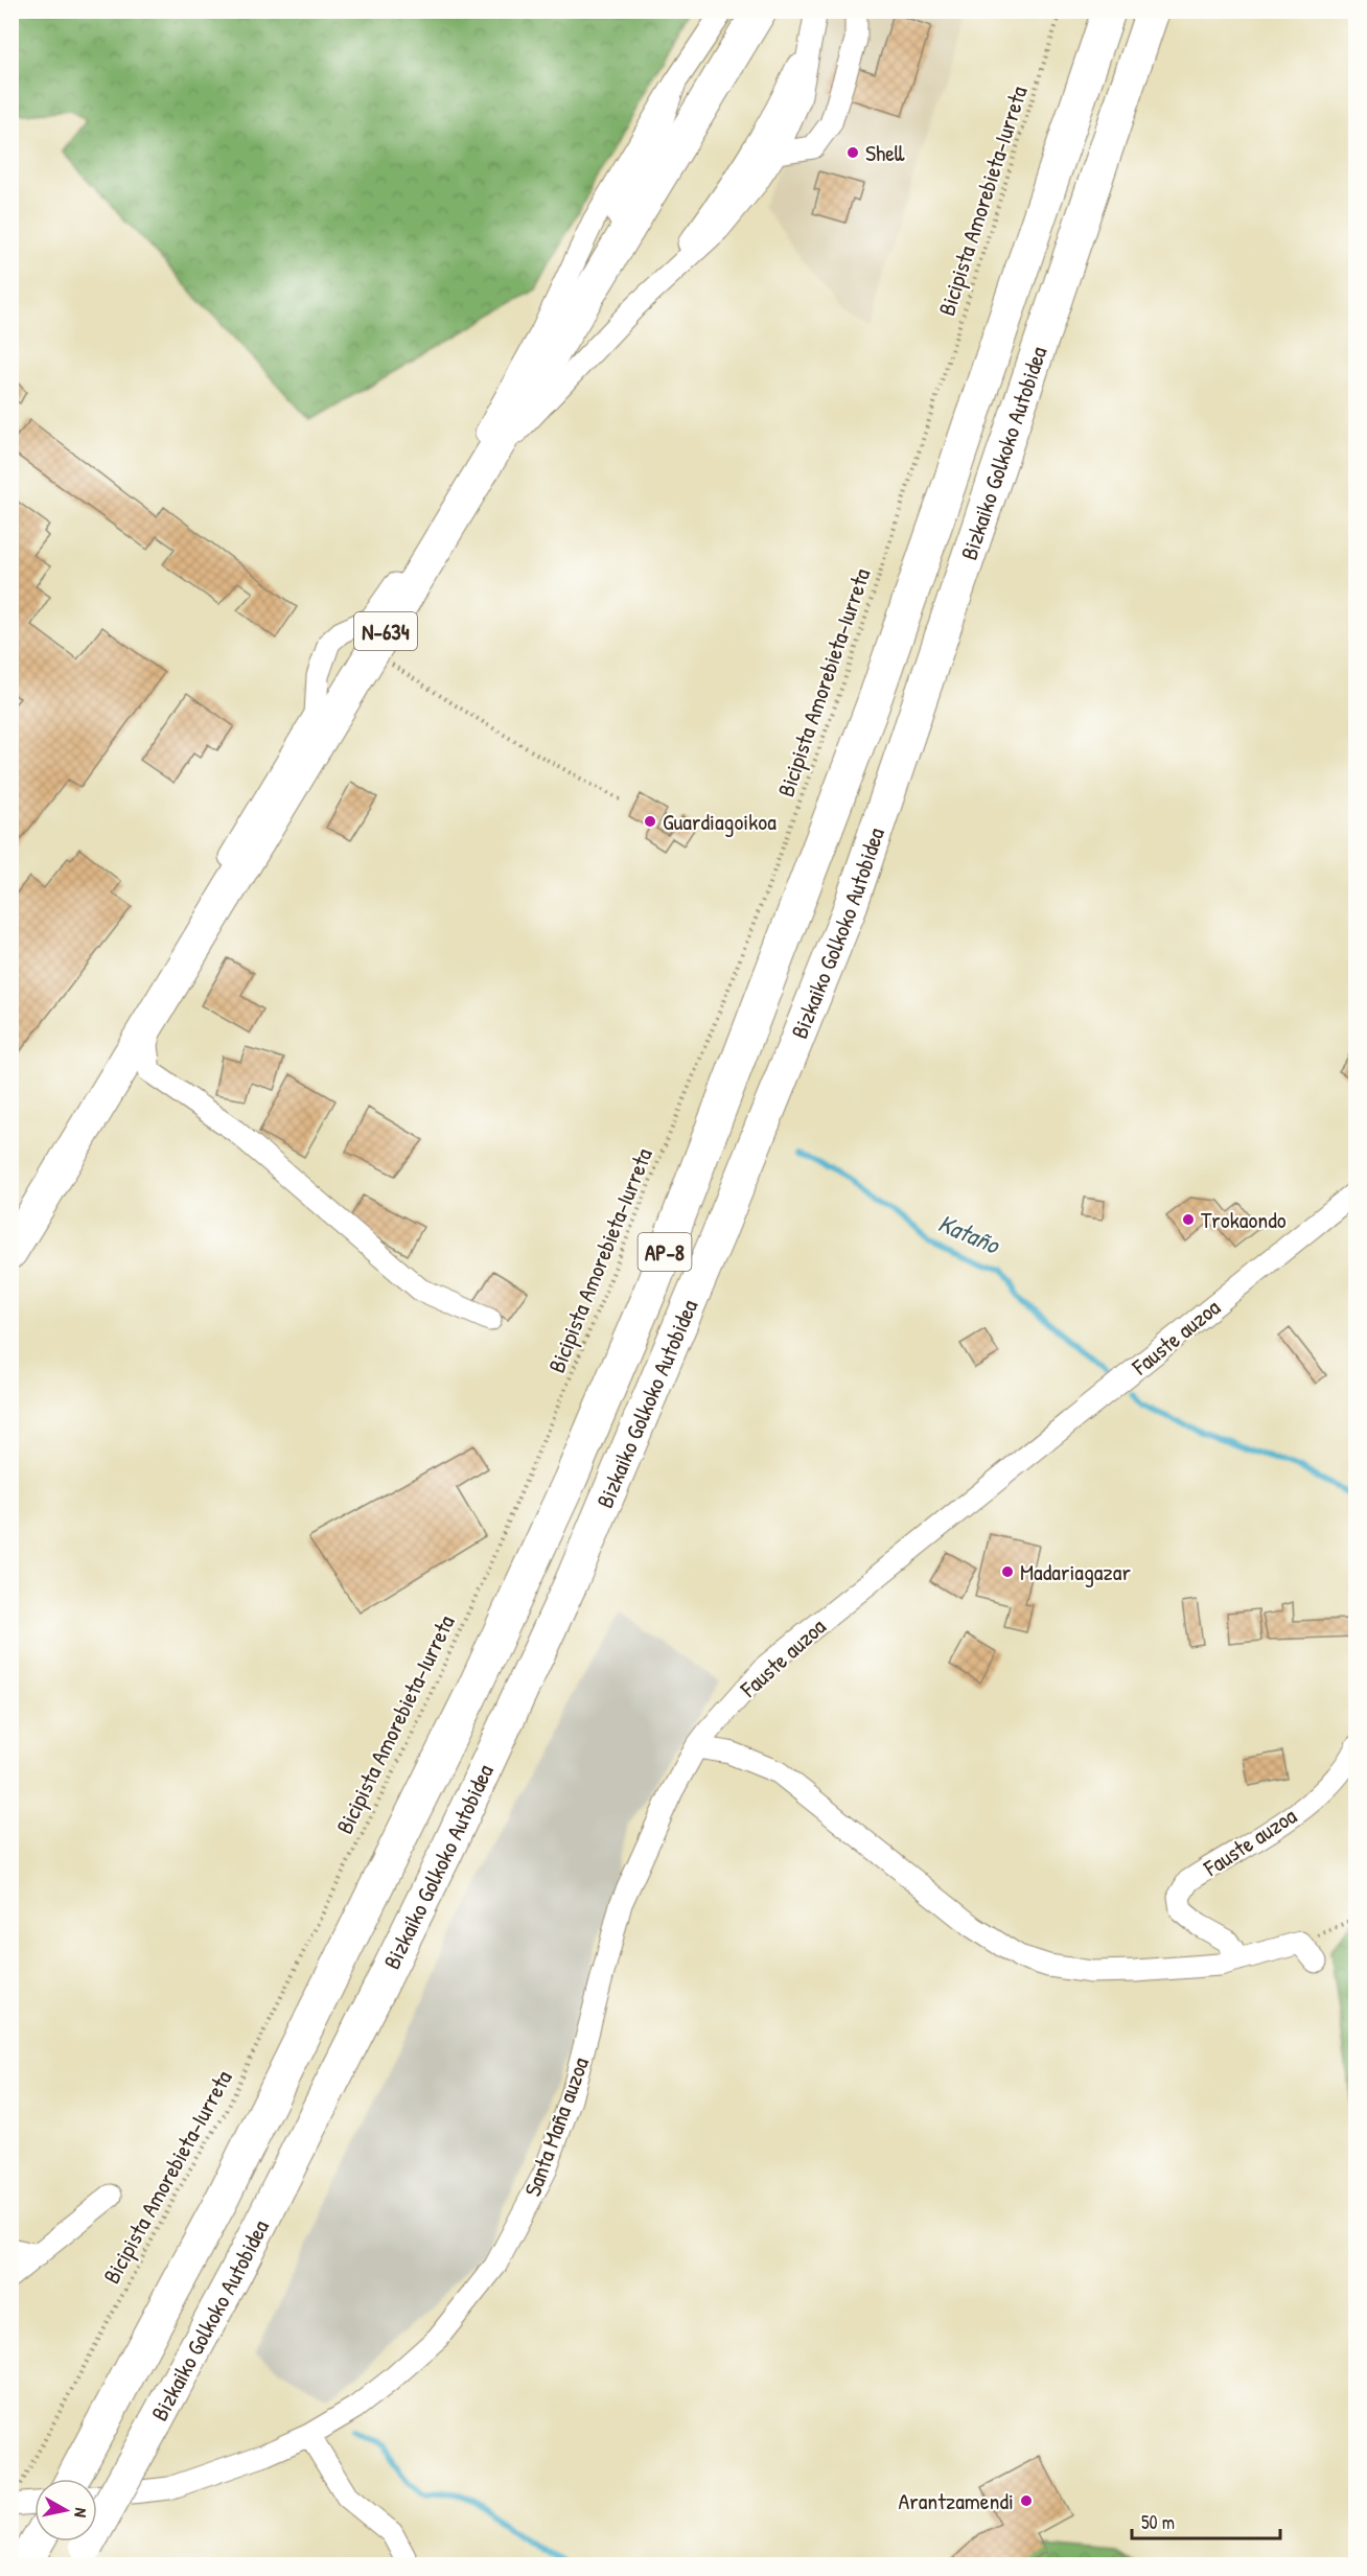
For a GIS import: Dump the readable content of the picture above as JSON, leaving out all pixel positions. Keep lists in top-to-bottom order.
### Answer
{
  "streets": {
    "highway": ["Bizkaiko Golkoko Autobidea", "N-634", "AP-8"],
    "street": ["Fauste auzoa", "Santa Maña auzoa"],
    "path": ["Bicipista Amorebieta-Iurreta"]
  },
  "crossings": [
    ["Fauste auzoa", "Santa Maña auzoa"]
  ],
  "water": ["Kataño"],
  "places": [
    "Shell",
    "Guardiagoikoa",
    "Trokaondo",
    "Madariagazar",
    "Arantzamendi"
  ],
  "scale_bar": "50 m",
  "north": "right"
}
